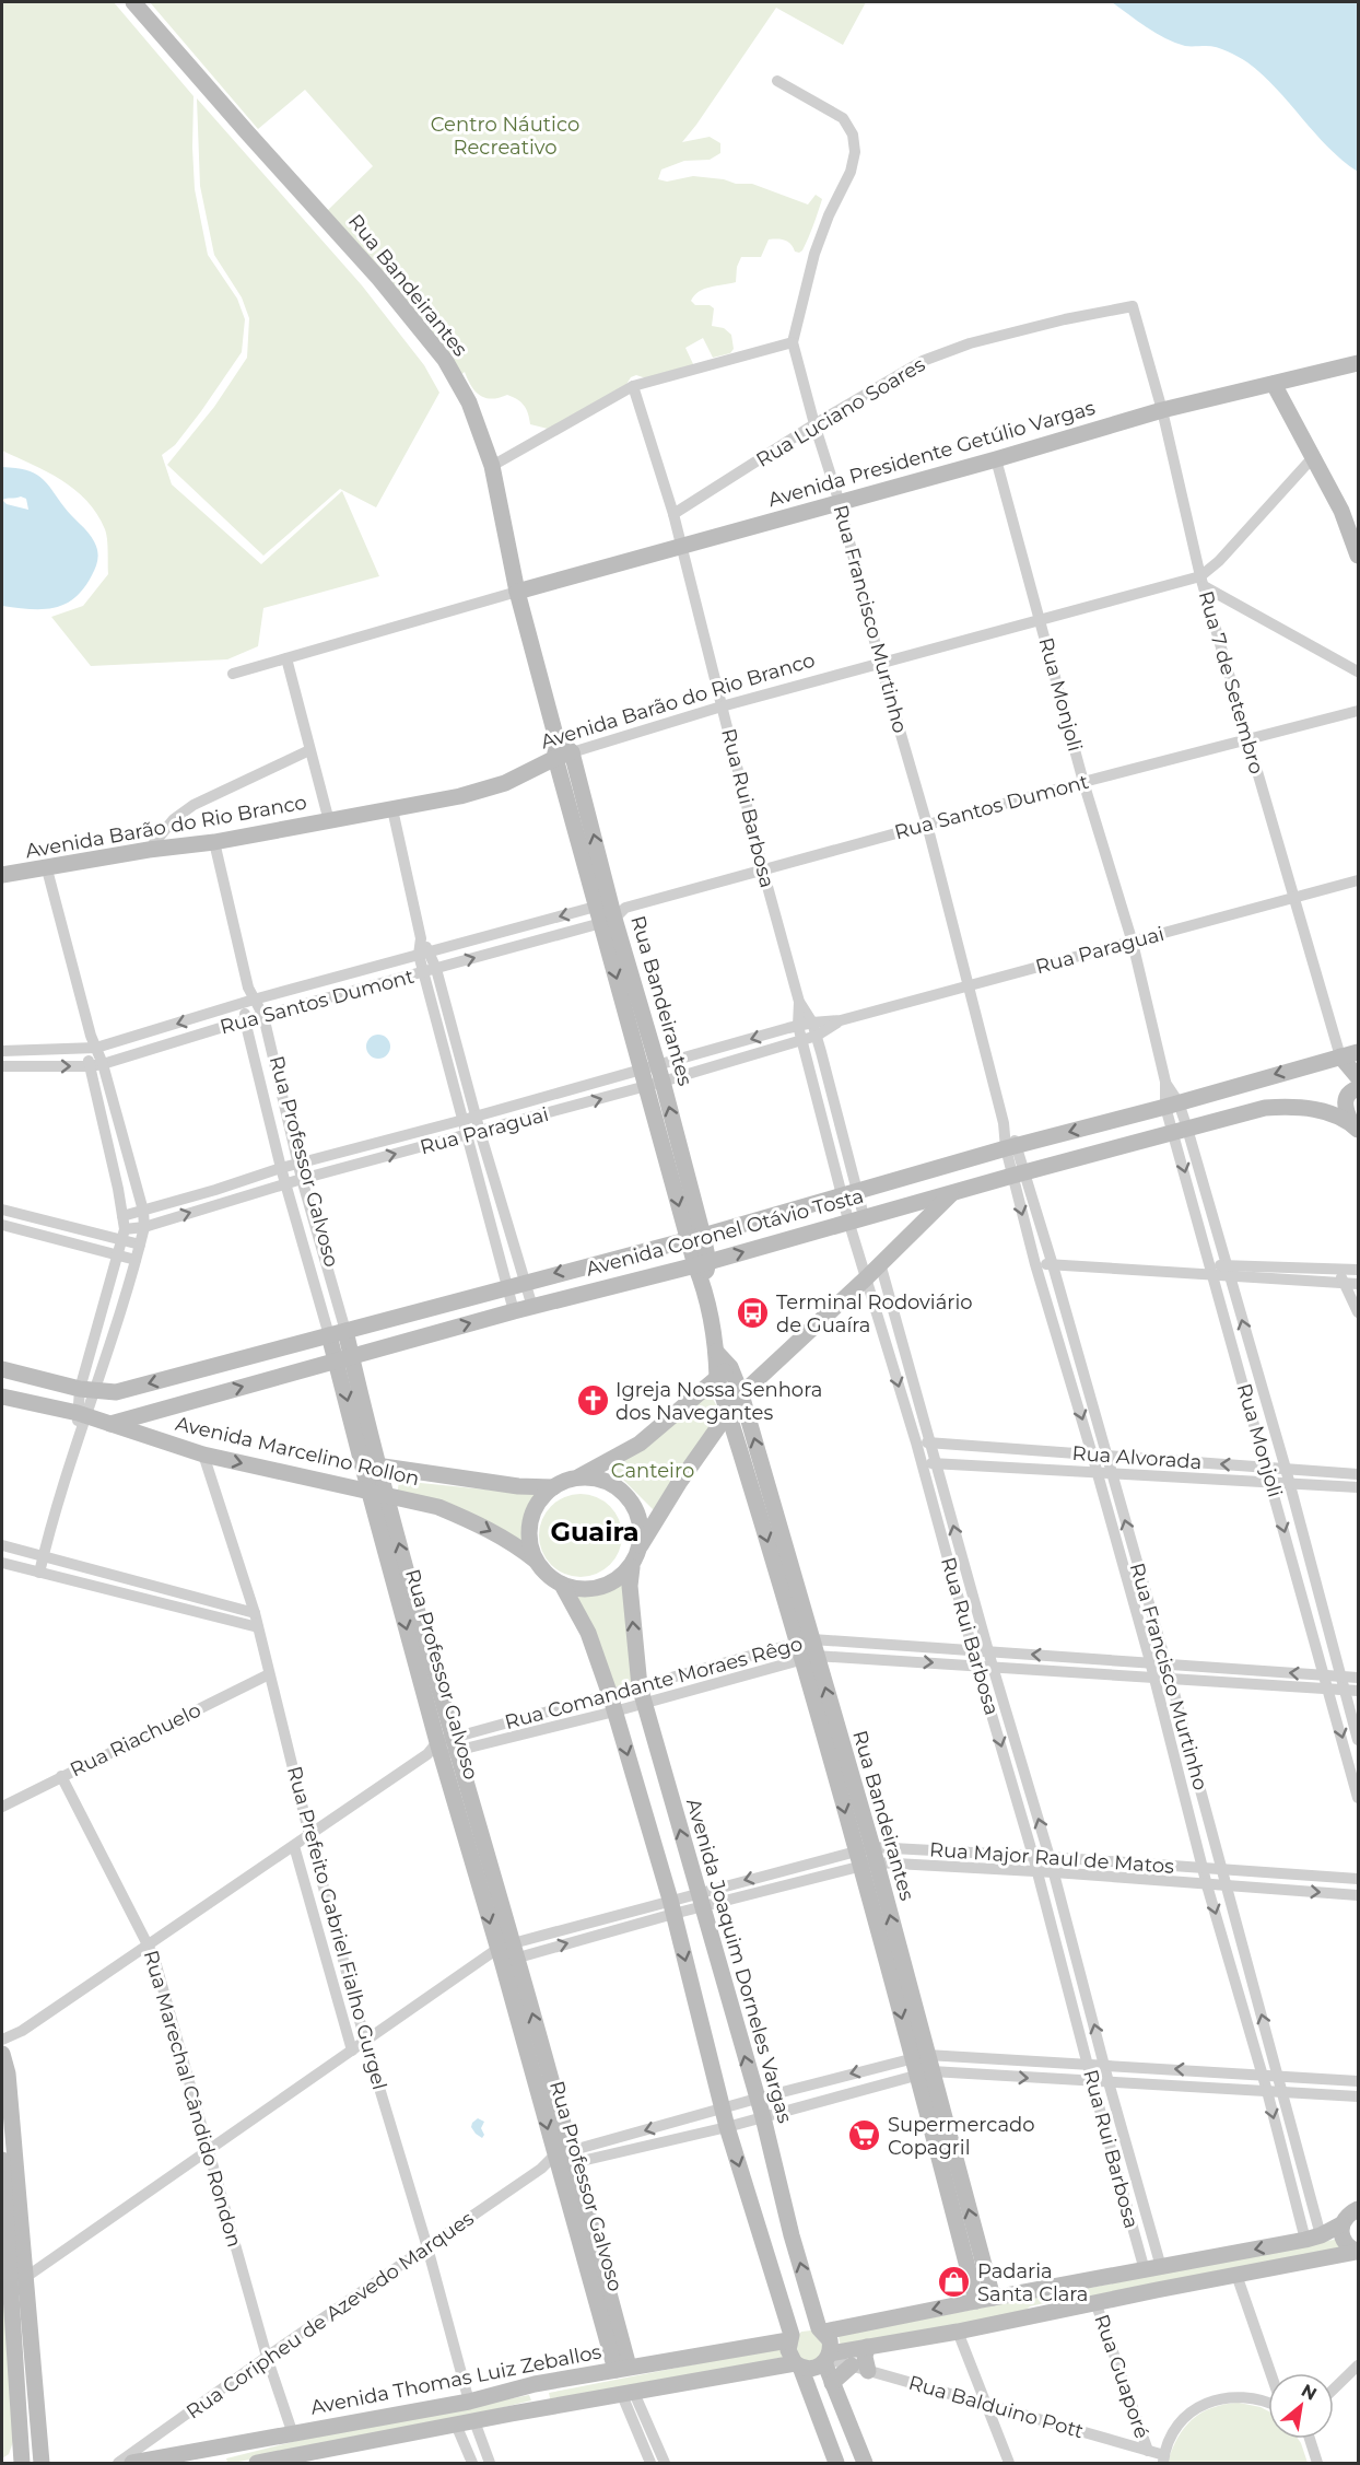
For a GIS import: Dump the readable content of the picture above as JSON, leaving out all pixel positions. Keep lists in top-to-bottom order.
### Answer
{
  "streets": {
    "street": [
      "Rua Bandeirantes",
      "Rua Luciano Soares",
      "Avenida Presidente Getúlio Vargas",
      "Rua Francisco Murtinho",
      "Rua 7 de Setembro",
      "Rua Monjoli",
      "Avenida Barão do Rio Branco",
      "Rua Santos Dumont",
      "Rua Rui Barbosa",
      "Rua Paraguai",
      "Rua Professor Galvoso",
      "Avenida Coronel Otávio Tosta",
      "Avenida Marcelino Rollon",
      "Rua Alvorada",
      "Rua Comandante Moraes Rêgo",
      "Rua Riachuelo",
      "Rua Major Raul de Matos",
      "Rua Prefeito Gabriel Fialho Gurgel",
      "Avenida Joaquim Dorneles Vargas",
      "Rua Marechal Cândido Rondon",
      "Rua Coripheu de Azevedo Marques",
      "Rua Guaporé",
      "Avenida Thomas Luiz Zeballos",
      "Rua Balduino Pott"
    ]
  },
  "crossings": [
    ["Rua Bandeirantes", "Avenida Presidente Getúlio Vargas"],
    ["Rua Bandeirantes", "Avenida Barão do Rio Branco"],
    ["Rua Bandeirantes", "Rua Santos Dumont"],
    ["Rua Bandeirantes", "Rua Paraguai"],
    ["Rua Bandeirantes", "Avenida Coronel Otávio Tosta"],
    ["Rua Bandeirantes", "Rua Comandante Moraes Rêgo"],
    ["Rua Bandeirantes", "Rua Major Raul de Matos"],
    ["Rua Bandeirantes", "Rua Coripheu de Azevedo Marques"],
    ["Rua Bandeirantes", "Avenida Thomas Luiz Zeballos"],
    ["Rua Luciano Soares", "Rua Francisco Murtinho"],
    ["Rua Luciano Soares", "Rua 7 de Setembro"],
    ["Rua Luciano Soares", "Rua Rui Barbosa"],
    ["Avenida Presidente Getúlio Vargas", "Rua Francisco Murtinho"],
    ["Avenida Presidente Getúlio Vargas", "Rua 7 de Setembro"],
    ["Avenida Presidente Getúlio Vargas", "Rua Monjoli"],
    ["Avenida Presidente Getúlio Vargas", "Rua Rui Barbosa"],
    ["Rua Francisco Murtinho", "Avenida Barão do Rio Branco"],
    ["Rua Francisco Murtinho", "Rua Santos Dumont"],
    ["Rua Francisco Murtinho", "Rua Paraguai"],
    ["Rua Francisco Murtinho", "Avenida Coronel Otávio Tosta"],
    ["Rua Francisco Murtinho", "Rua Alvorada"],
    ["Rua Francisco Murtinho", "Rua Comandante Moraes Rêgo"],
    ["Rua Francisco Murtinho", "Rua Major Raul de Matos"],
    ["Rua Francisco Murtinho", "Rua Coripheu de Azevedo Marques"],
    ["Rua Francisco Murtinho", "Avenida Thomas Luiz Zeballos"],
    ["Rua 7 de Setembro", "Avenida Barão do Rio Branco"],
    ["Rua 7 de Setembro", "Rua Santos Dumont"],
    ["Rua 7 de Setembro", "Rua Paraguai"],
    ["Rua 7 de Setembro", "Avenida Coronel Otávio Tosta"],
    ["Rua Monjoli", "Avenida Barão do Rio Branco"],
    ["Rua Monjoli", "Rua Santos Dumont"],
    ["Rua Monjoli", "Rua Paraguai"],
    ["Rua Monjoli", "Avenida Coronel Otávio Tosta"],
    ["Rua Monjoli", "Rua Alvorada"],
    ["Rua Monjoli", "Rua Comandante Moraes Rêgo"],
    ["Avenida Barão do Rio Branco", "Rua Rui Barbosa"],
    ["Avenida Barão do Rio Branco", "Rua Professor Galvoso"],
    ["Rua Santos Dumont", "Rua Rui Barbosa"],
    ["Rua Santos Dumont", "Rua Professor Galvoso"],
    ["Rua Rui Barbosa", "Rua Paraguai"],
    ["Rua Rui Barbosa", "Avenida Coronel Otávio Tosta"],
    ["Rua Rui Barbosa", "Rua Alvorada"],
    ["Rua Rui Barbosa", "Rua Comandante Moraes Rêgo"],
    ["Rua Rui Barbosa", "Rua Major Raul de Matos"],
    ["Rua Rui Barbosa", "Rua Coripheu de Azevedo Marques"],
    ["Rua Rui Barbosa", "Avenida Thomas Luiz Zeballos"],
    ["Rua Paraguai", "Rua Professor Galvoso"],
    ["Rua Professor Galvoso", "Avenida Coronel Otávio Tosta"],
    ["Rua Professor Galvoso", "Avenida Marcelino Rollon"],
    ["Rua Professor Galvoso", "Rua Comandante Moraes Rêgo"],
    ["Rua Professor Galvoso", "Rua Major Raul de Matos"],
    ["Rua Professor Galvoso", "Rua Coripheu de Azevedo Marques"],
    ["Rua Professor Galvoso", "Avenida Thomas Luiz Zeballos"],
    ["Avenida Coronel Otávio Tosta", "Avenida Marcelino Rollon"],
    ["Avenida Marcelino Rollon", "Rua Prefeito Gabriel Fialho Gurgel"],
    ["Avenida Marcelino Rollon", "Avenida Joaquim Dorneles Vargas"],
    ["Rua Comandante Moraes Rêgo", "Rua Prefeito Gabriel Fialho Gurgel"],
    ["Rua Comandante Moraes Rêgo", "Avenida Joaquim Dorneles Vargas"],
    ["Rua Comandante Moraes Rêgo", "Rua Marechal Cândido Rondon"],
    ["Rua Riachuelo", "Rua Prefeito Gabriel Fialho Gurgel"],
    ["Rua Riachuelo", "Rua Marechal Cândido Rondon"],
    ["Rua Major Raul de Matos", "Rua Prefeito Gabriel Fialho Gurgel"],
    ["Rua Major Raul de Matos", "Avenida Joaquim Dorneles Vargas"],
    ["Rua Major Raul de Matos", "Rua Marechal Cândido Rondon"],
    ["Rua Prefeito Gabriel Fialho Gurgel", "Rua Coripheu de Azevedo Marques"],
    ["Rua Prefeito Gabriel Fialho Gurgel", "Avenida Thomas Luiz Zeballos"],
    ["Avenida Joaquim Dorneles Vargas", "Rua Coripheu de Azevedo Marques"],
    ["Avenida Joaquim Dorneles Vargas", "Avenida Thomas Luiz Zeballos"],
    ["Avenida Joaquim Dorneles Vargas", "Rua Balduino Pott"],
    ["Rua Marechal Cândido Rondon", "Rua Coripheu de Azevedo Marques"],
    ["Rua Marechal Cândido Rondon", "Avenida Thomas Luiz Zeballos"],
    ["Rua Guaporé", "Rua Balduino Pott"],
    ["Avenida Thomas Luiz Zeballos", "Rua Balduino Pott"]
  ],
  "districts": ["Guaira"],
  "parks": ["Centro Náutico Recreativo", "Canteiro"],
  "places": {
    "bus stop": ["Terminal Rodoviário de Guaíra"],
    "church": ["Igreja Nossa Senhora dos Navegantes"],
    "supermarket": ["Supermercado Copagril"],
    "shop": ["Padaria Santa Clara"]
  },
  "north": "top right"
}
